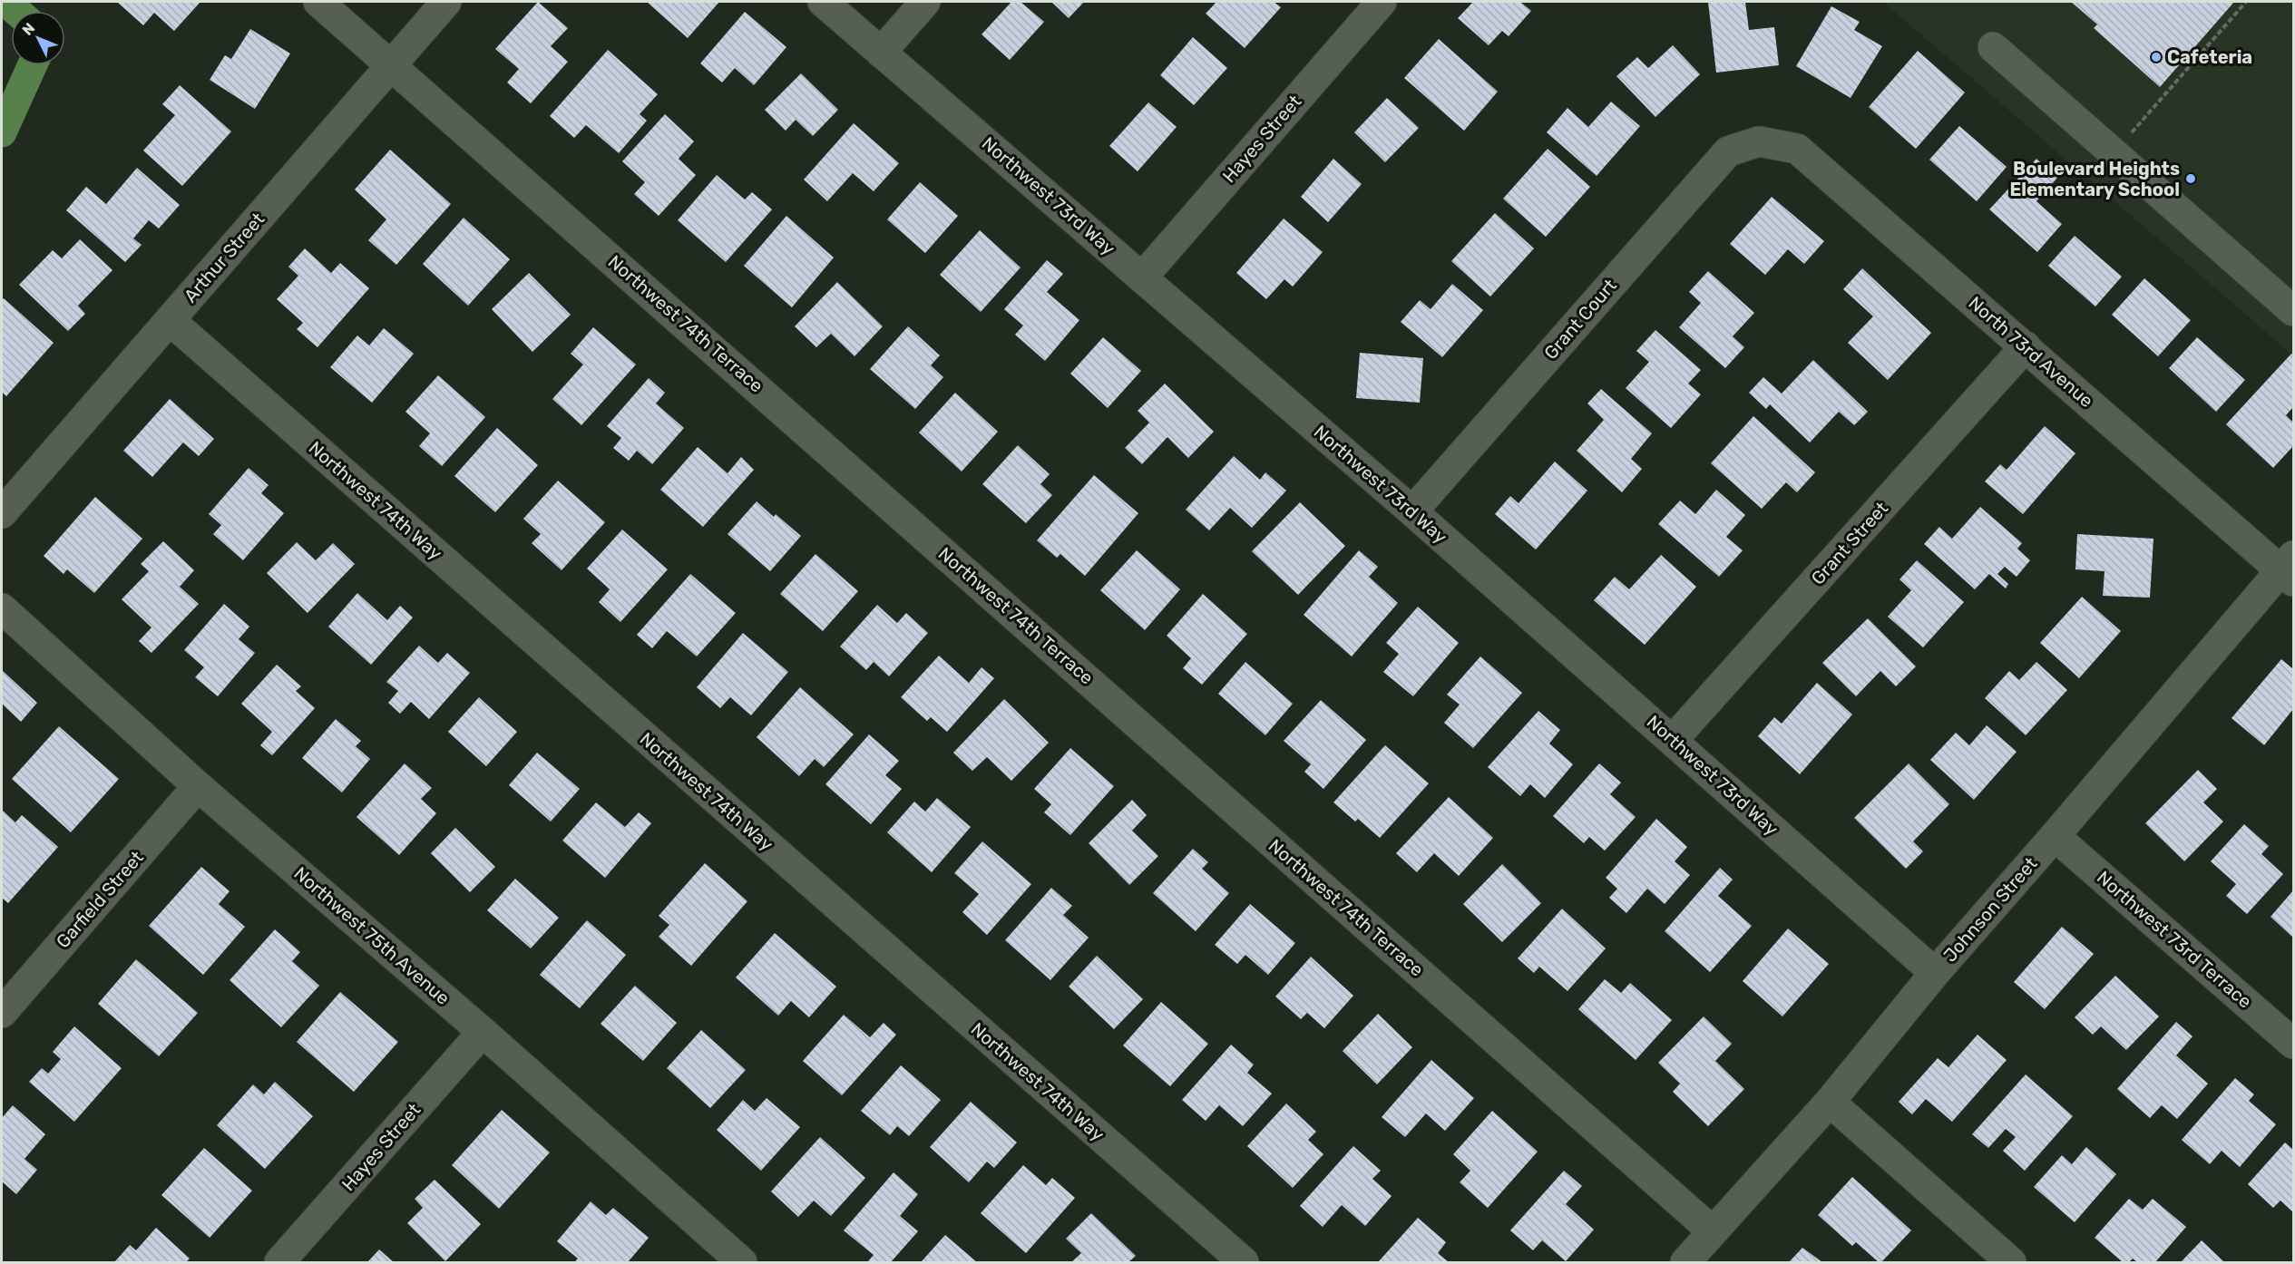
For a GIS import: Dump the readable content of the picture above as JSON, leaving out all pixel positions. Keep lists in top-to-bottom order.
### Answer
{
  "streets": {
    "street": [
      "Hayes Street",
      "Northwest 73rd Way",
      "Arthur Street",
      "Grant Court",
      "Northwest 74th Terrace",
      "North 73rd Avenue",
      "Northwest 74th Way",
      "Grant Street",
      "Garfield Street",
      "Johnson Street",
      "Northwest 75th Avenue",
      "Northwest 73rd Terrace"
    ]
  },
  "crossings": [
    ["Hayes Street", "Northwest 73rd Way"],
    ["Hayes Street", "Northwest 75th Avenue"],
    ["Northwest 73rd Way", "Grant Court"],
    ["Northwest 73rd Way", "Grant Street"],
    ["Northwest 73rd Way", "Johnson Street"],
    ["Arthur Street", "Northwest 74th Terrace"],
    ["Arthur Street", "Northwest 74th Way"],
    ["Grant Court", "North 73rd Avenue"],
    ["Northwest 74th Terrace", "Johnson Street"],
    ["North 73rd Avenue", "Grant Street"],
    ["North 73rd Avenue", "Johnson Street"],
    ["Garfield Street", "Northwest 75th Avenue"],
    ["Johnson Street", "Northwest 73rd Terrace"]
  ],
  "places": ["Cafeteria", "Boulevard Heights Elementary School"],
  "north": "top left"
}
